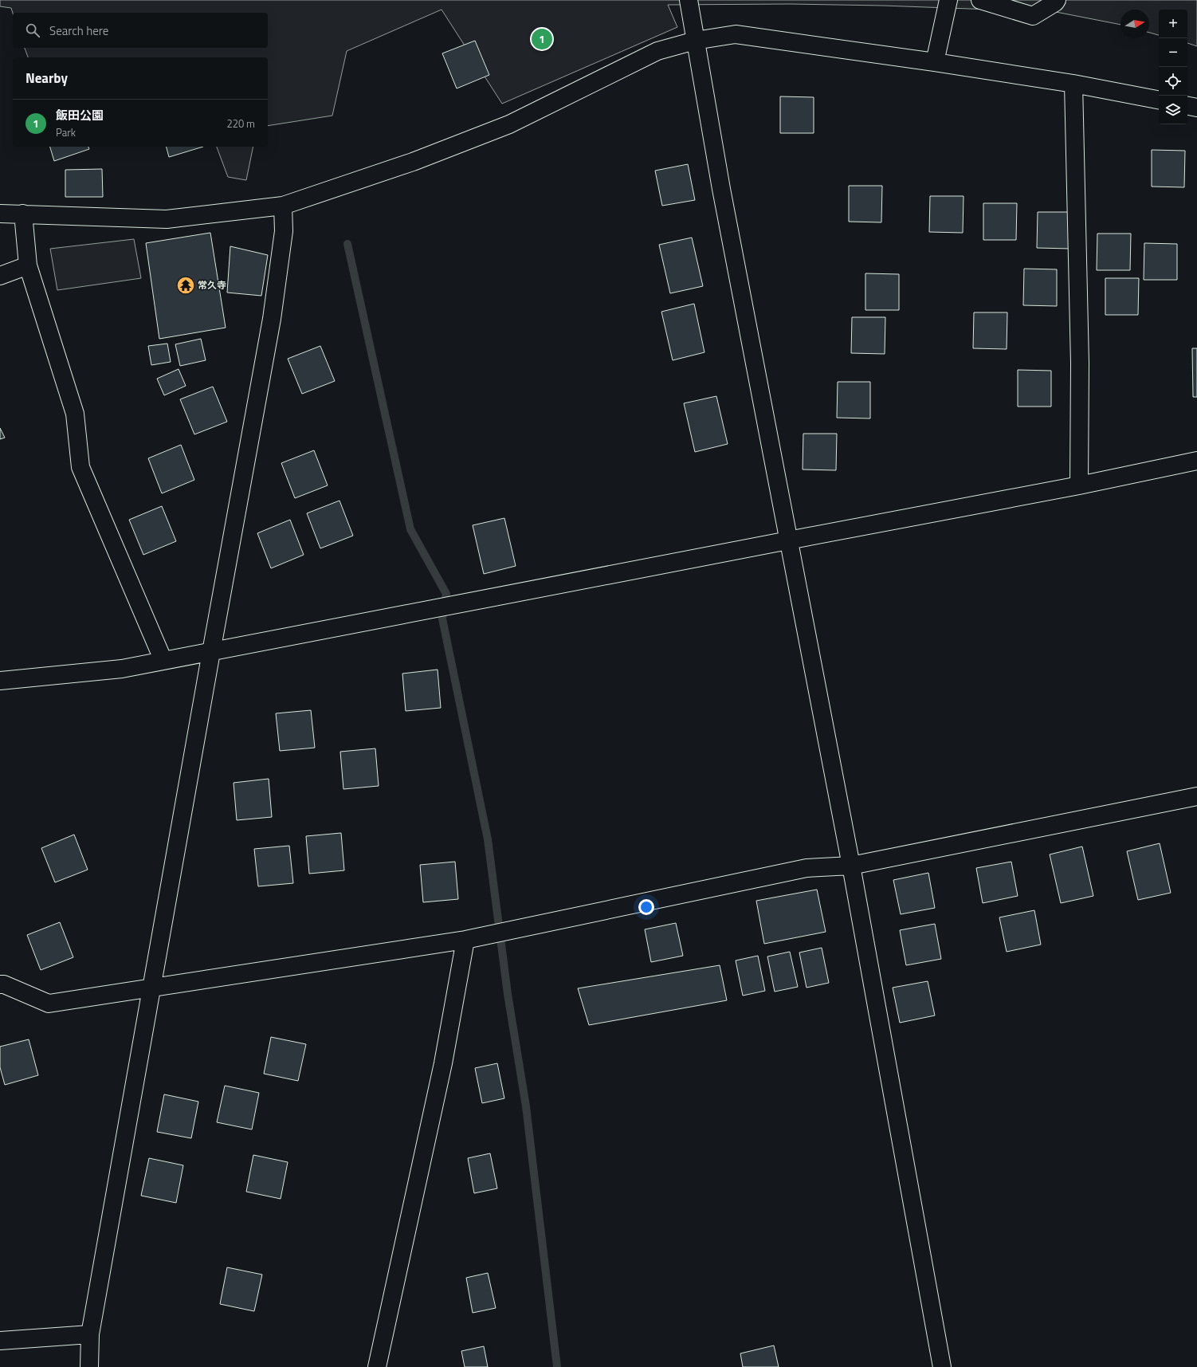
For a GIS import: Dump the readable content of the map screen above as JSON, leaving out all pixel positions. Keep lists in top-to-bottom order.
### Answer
{
  "places": {
    "temple": ["常久寺"]
  },
  "north": "right",
  "page": {
    "map_buttons": ["+", "−"],
    "search": "Search here",
    "pins": "1",
    "heading": "Nearby",
    "list": [
      {
        "mark": "1",
        "name": "飯田公園",
        "note": "Park",
        "value": "220 m"
      }
    ]
  }
}
